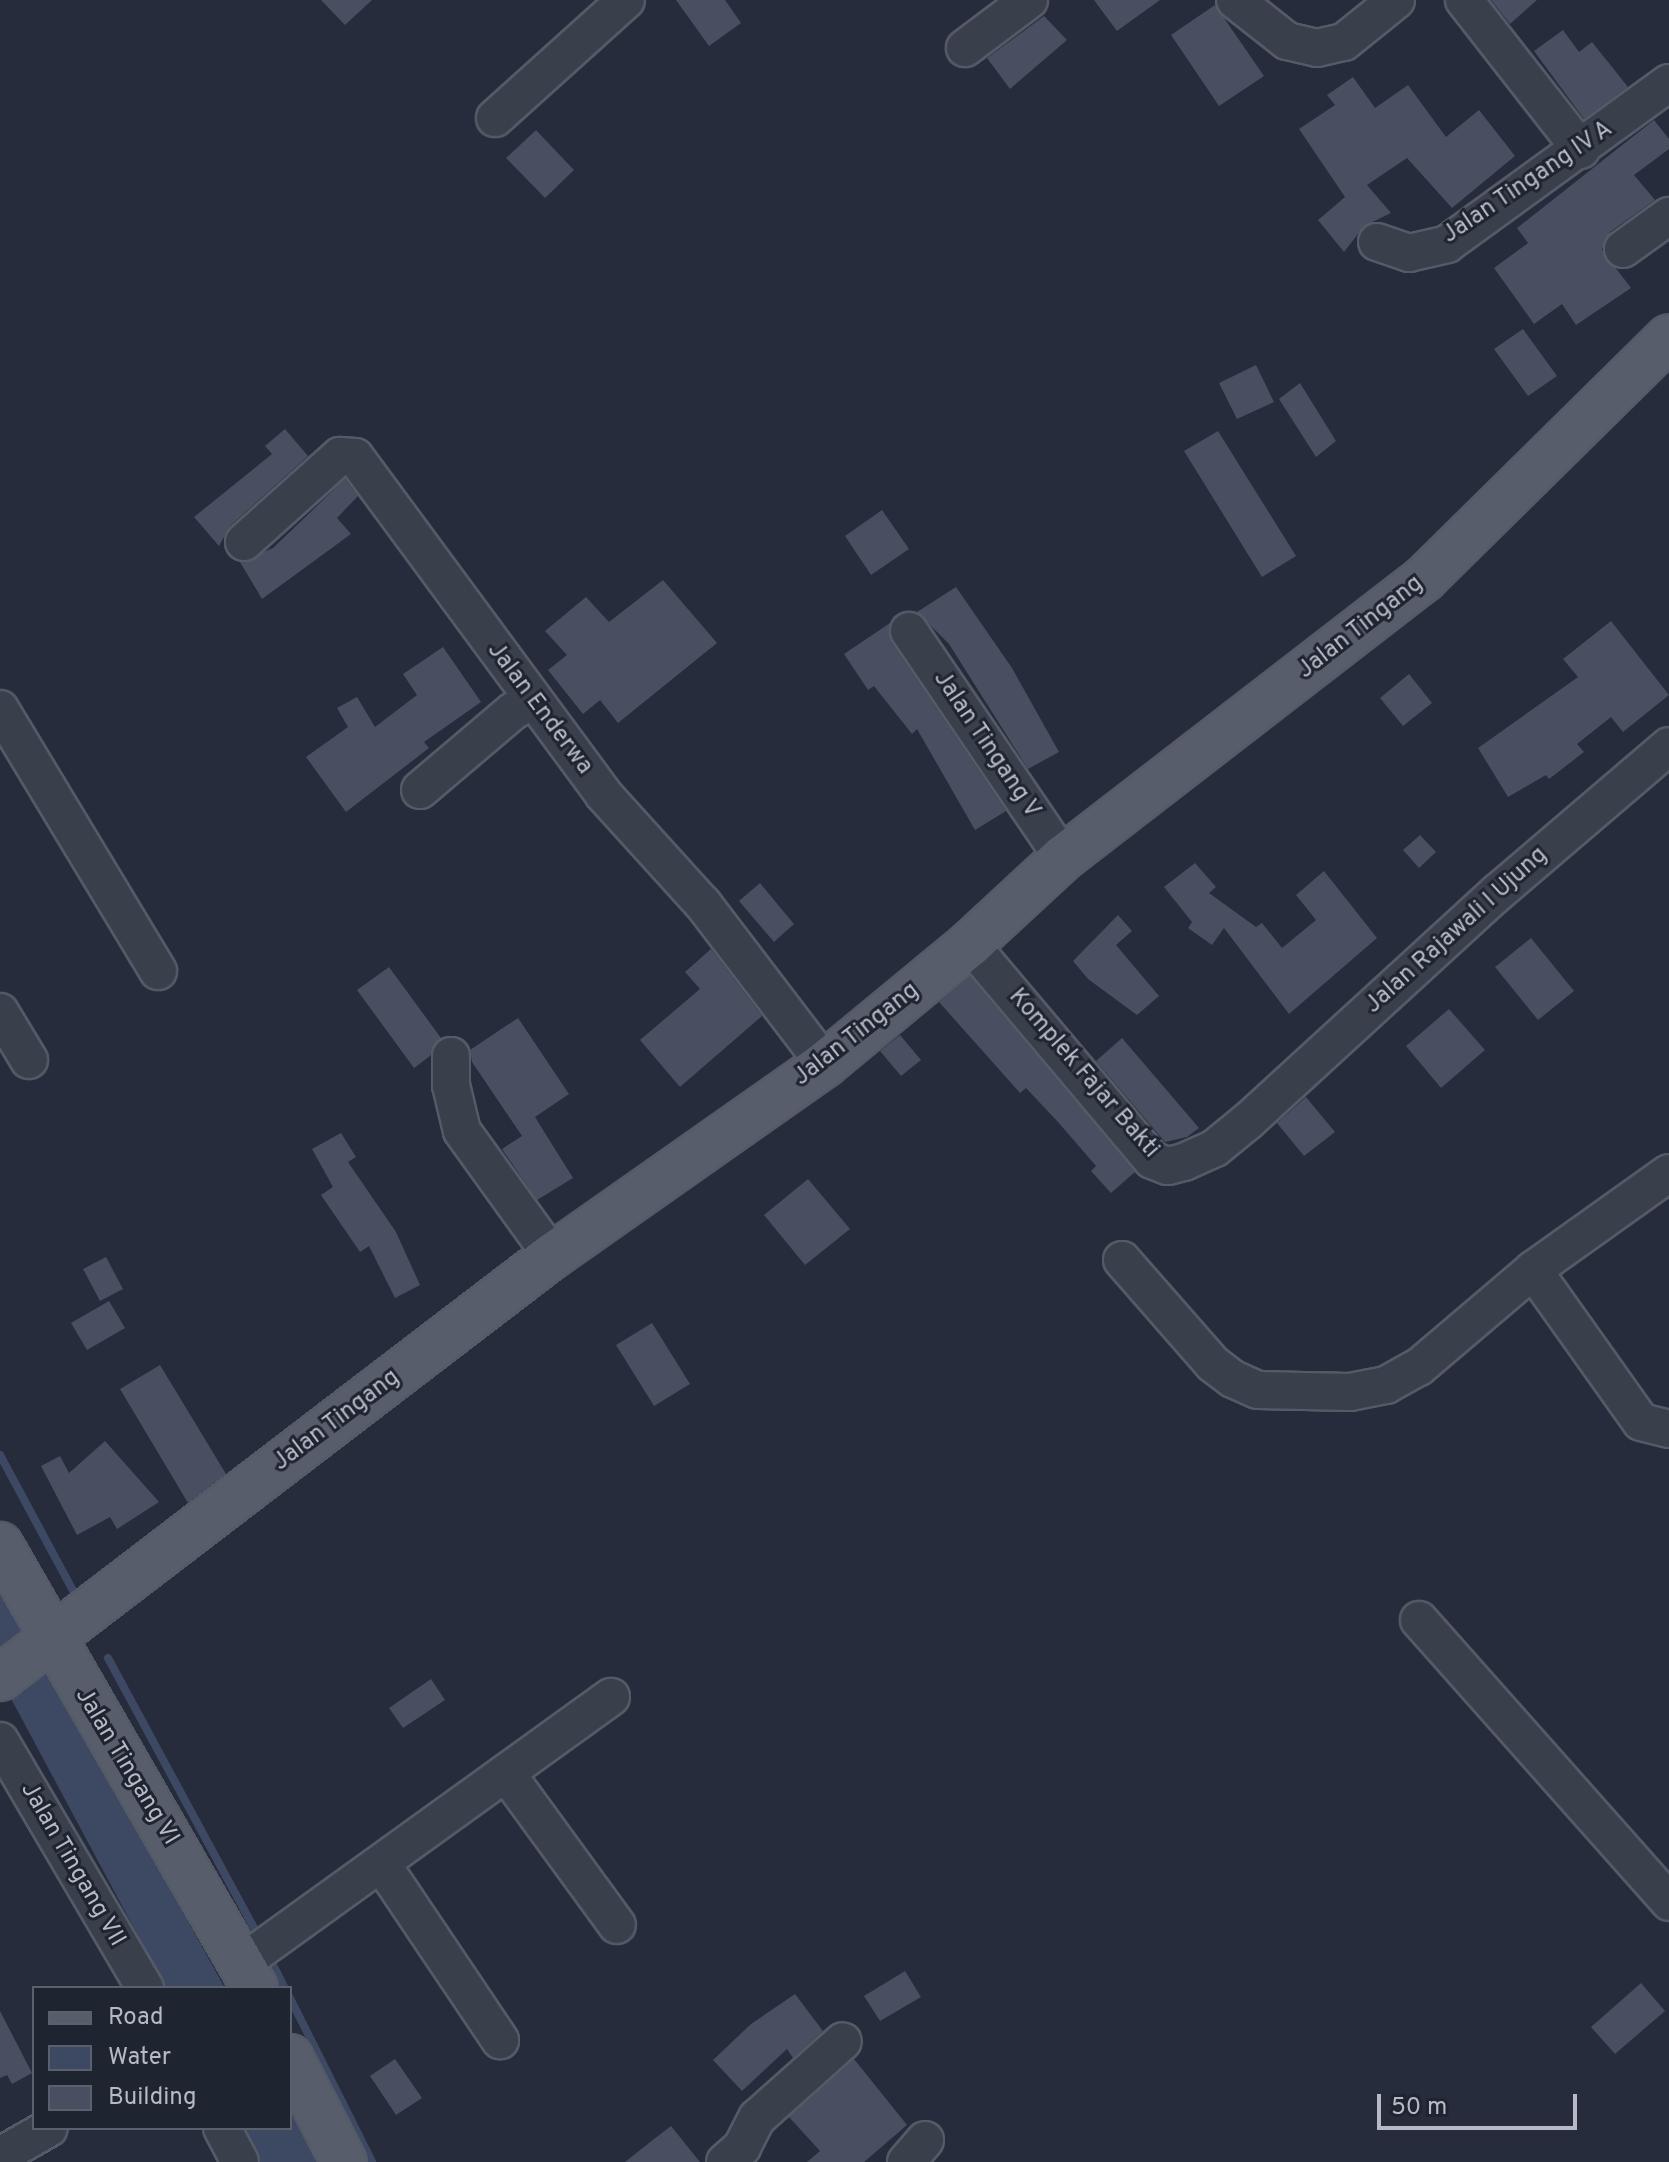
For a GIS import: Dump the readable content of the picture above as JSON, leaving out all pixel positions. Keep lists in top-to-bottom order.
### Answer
{
  "streets": {
    "main road": ["Jalan Tingang", "Jalan Tingang VI"],
    "street": [
      "Jalan Tingang IV A",
      "Jalan Enderwa",
      "Jalan Tingang V",
      "Jalan Rajawali I Ujung",
      "Komplek Fajar Bakti",
      "Jalan Tingang VII"
    ]
  },
  "crossings": [
    ["Jalan Tingang", "Jalan Enderwa"],
    ["Jalan Tingang", "Jalan Tingang V"],
    ["Jalan Tingang", "Komplek Fajar Bakti"],
    ["Jalan Tingang", "Jalan Tingang VI"],
    ["Jalan Rajawali I Ujung", "Komplek Fajar Bakti"]
  ],
  "legend": ["Road", "Water", "Building"],
  "scale_bar": "50 m"
}
